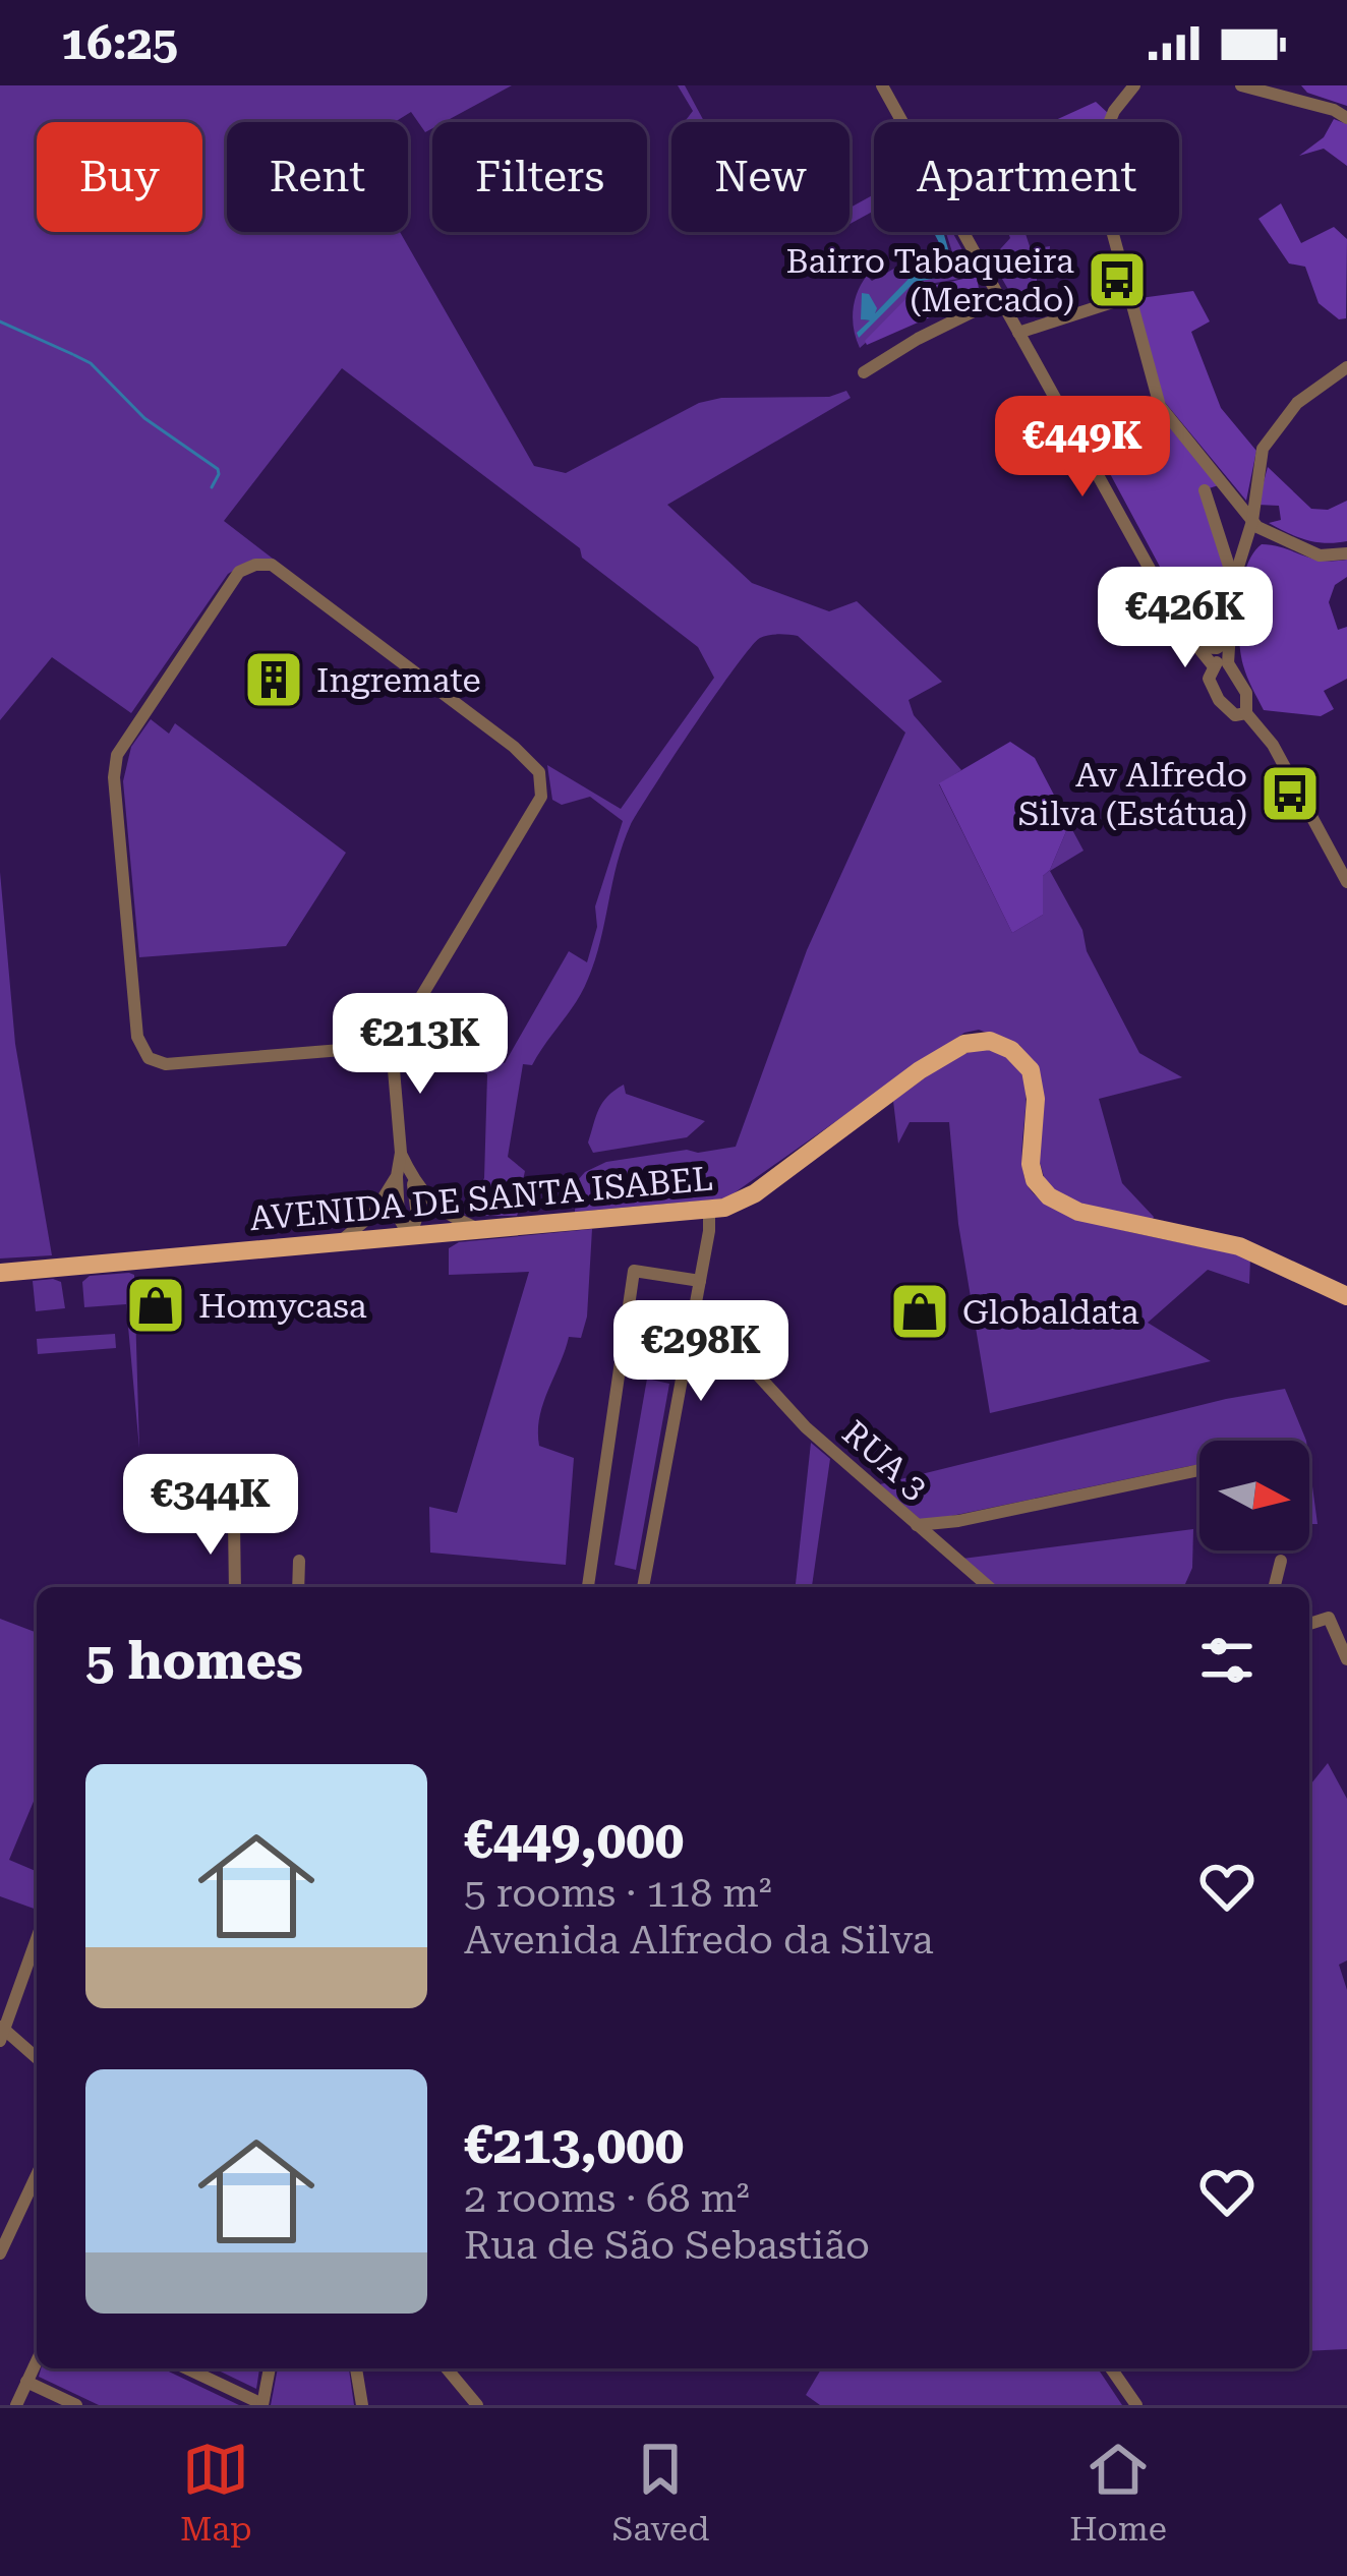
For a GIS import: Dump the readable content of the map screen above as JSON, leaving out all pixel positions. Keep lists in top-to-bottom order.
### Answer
{
  "streets": {
    "main road": ["AVENIDA DE SANTA ISABEL"],
    "street": ["RUA 3"]
  },
  "places": {
    "bus stop": ["Bairro Tabaqueira (Mercado)", "Av Alfredo Silva (Estátua)"],
    "building": ["Ingremate"],
    "shop": ["Homycasa", "Globaldata"]
  },
  "north": "right",
  "page": {
    "status": "16:25",
    "chip": [
      "Buy",
      "Rent",
      "Filters",
      "New",
      "Apartment"
    ],
    "price": [
      "€449K",
      "€426K",
      "€213K",
      "€298K",
      "€344K"
    ],
    "heading": "5 homes",
    "list": [
      {
        "name": "€449,000",
        "note": "5 rooms · 118 m² · Avenida Alfredo da Silva"
      },
      {
        "name": "€213,000",
        "note": "2 rooms · 68 m² · Rua de São Sebastião"
      }
    ],
    "tabs": ["Map", "Saved", "Home"]
  }
}
